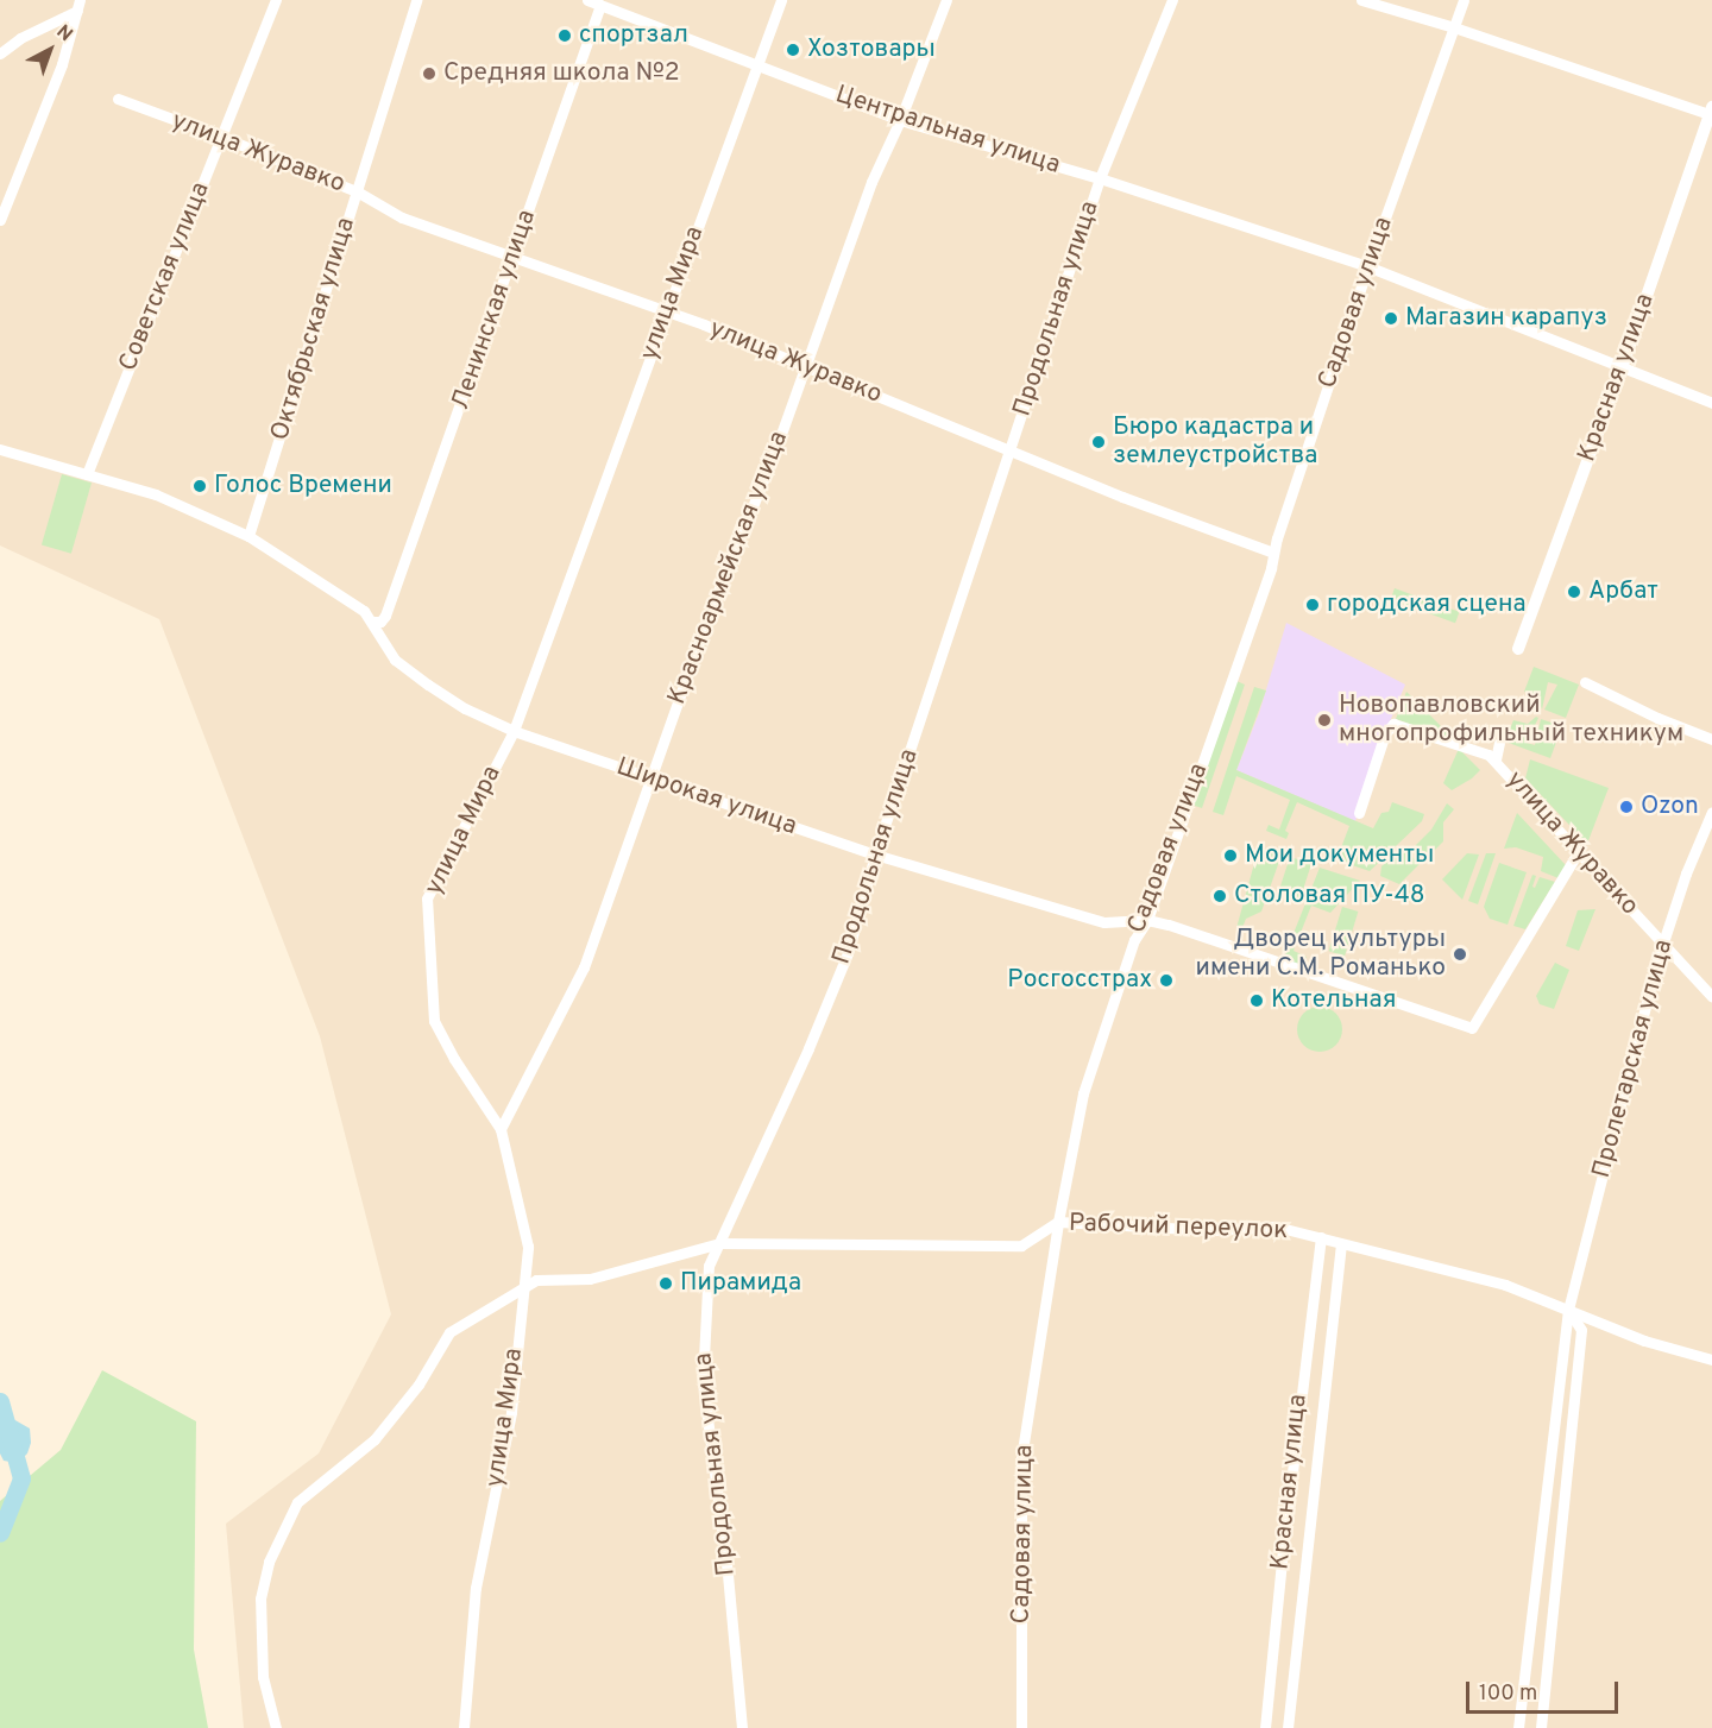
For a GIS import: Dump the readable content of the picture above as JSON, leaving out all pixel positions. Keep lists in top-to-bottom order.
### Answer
{
  "streets": {
    "street": [
      "Центральная улица",
      "улица Журавко",
      "Советская улица",
      "улица Мира",
      "Садовая улица",
      "Продольная улица",
      "Ленинская улица",
      "Октябрьская улица",
      "Красная улица",
      "Красноармейская улица",
      "Широкая улица",
      "Пролетарская улица",
      "Рабочий переулок"
    ]
  },
  "crossings": [
    ["Центральная улица", "улица Мира"],
    ["Центральная улица", "Садовая улица"],
    ["Центральная улица", "Продольная улица"],
    ["Центральная улица", "Ленинская улица"],
    ["Центральная улица", "Красная улица"],
    ["Центральная улица", "Красноармейская улица"],
    ["улица Журавко", "Советская улица"],
    ["улица Журавко", "улица Мира"],
    ["улица Журавко", "Садовая улица"],
    ["улица Журавко", "Продольная улица"],
    ["улица Журавко", "Ленинская улица"],
    ["улица Журавко", "Октябрьская улица"],
    ["улица Журавко", "Красноармейская улица"],
    ["улица Журавко", "Широкая улица"],
    ["улица Журавко", "Пролетарская улица"],
    ["Советская улица", "Широкая улица"],
    ["улица Мира", "Красноармейская улица"],
    ["улица Мира", "Широкая улица"],
    ["улица Мира", "Рабочий переулок"],
    ["Садовая улица", "Широкая улица"],
    ["Садовая улица", "Рабочий переулок"],
    ["Продольная улица", "Широкая улица"],
    ["Продольная улица", "Рабочий переулок"],
    ["Ленинская улица", "Широкая улица"],
    ["Октябрьская улица", "Широкая улица"],
    ["Красная улица", "Рабочий переулок"],
    ["Красноармейская улица", "Широкая улица"],
    ["Пролетарская улица", "Рабочий переулок"]
  ],
  "places": [
    "спортзал",
    "Хозтовары",
    "Средняя школа №2",
    "Магазин карапуз",
    "Бюро кадастра и землеустройства",
    "Голос Времени",
    "Арбат",
    "городская сцена",
    "Новопавловский многопрофильный техникум",
    "Ozon",
    "Мои документы",
    "Столовая ПУ-48",
    "Дворец культуры имени С.М. Романько",
    "Росгосстрах",
    "Котельная",
    "Пирамида"
  ],
  "scale_bar": "100 m",
  "north": "top right"
}
